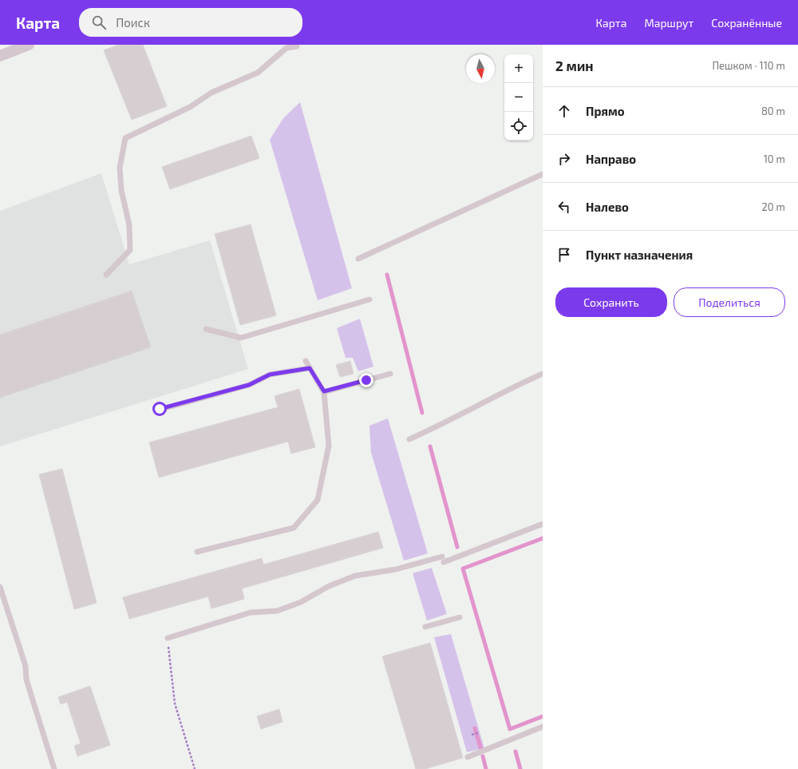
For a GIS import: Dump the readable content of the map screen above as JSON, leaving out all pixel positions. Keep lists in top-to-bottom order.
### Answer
{
  "north": "bottom",
  "page": {
    "header": "Карта",
    "search": "Поиск",
    "nav": ["Карта", "Маршрут", "Сохранённые"],
    "heading": ["2 мин", "Пешком · 110 m"],
    "map_buttons": ["+", "−"],
    "list": [
      ["Прямо", "80 m"],
      ["Направо", "10 m"],
      ["Налево", "20 m"],
      "Пункт назначения"
    ],
    "buttons": ["Сохранить", "Поделиться"]
  }
}
